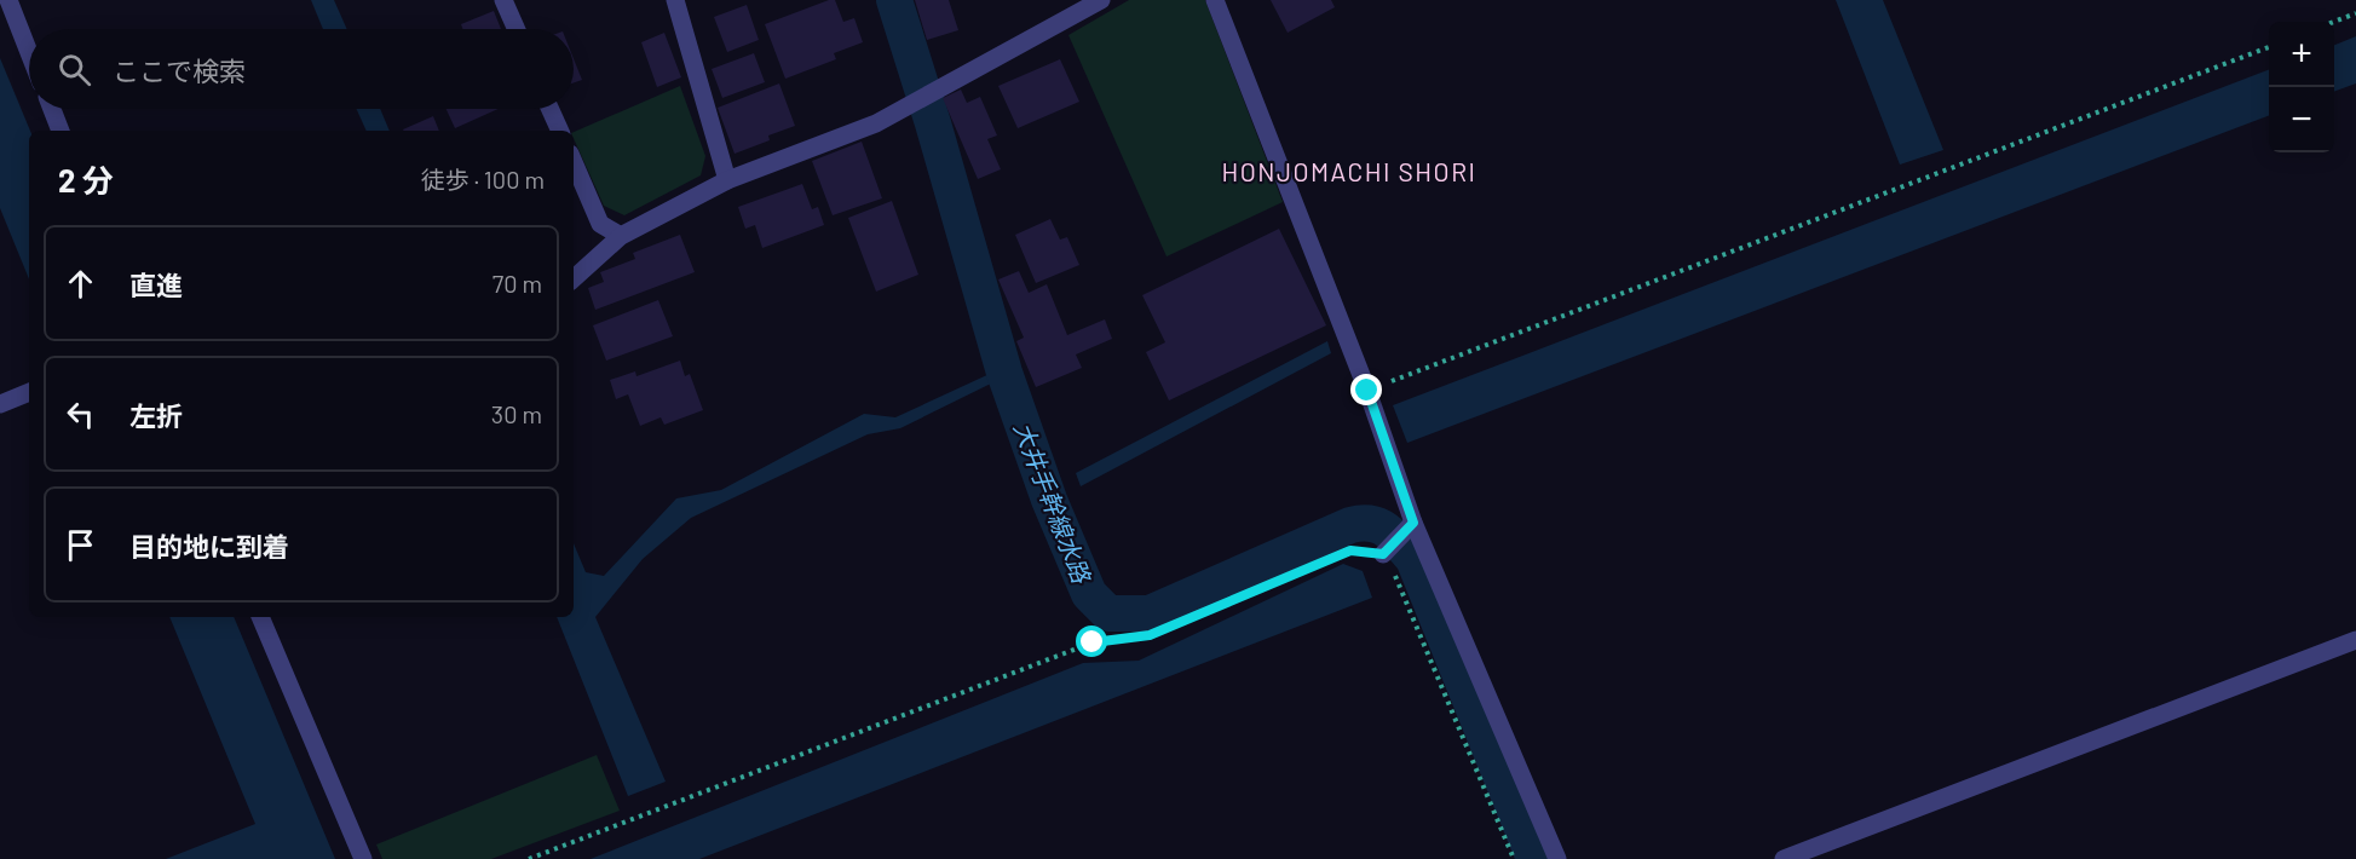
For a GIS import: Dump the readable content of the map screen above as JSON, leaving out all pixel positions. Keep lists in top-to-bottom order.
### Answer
{
  "districts": ["HONJOMACHI SHORI"],
  "water": ["大井手幹線水路"],
  "page": {
    "map_buttons": ["+", "−"],
    "search": "ここで検索",
    "heading": ["2 分", "徒歩 · 100 m"],
    "list": [
      ["直進", "70 m"],
      ["左折", "30 m"],
      "目的地に到着"
    ]
  }
}
